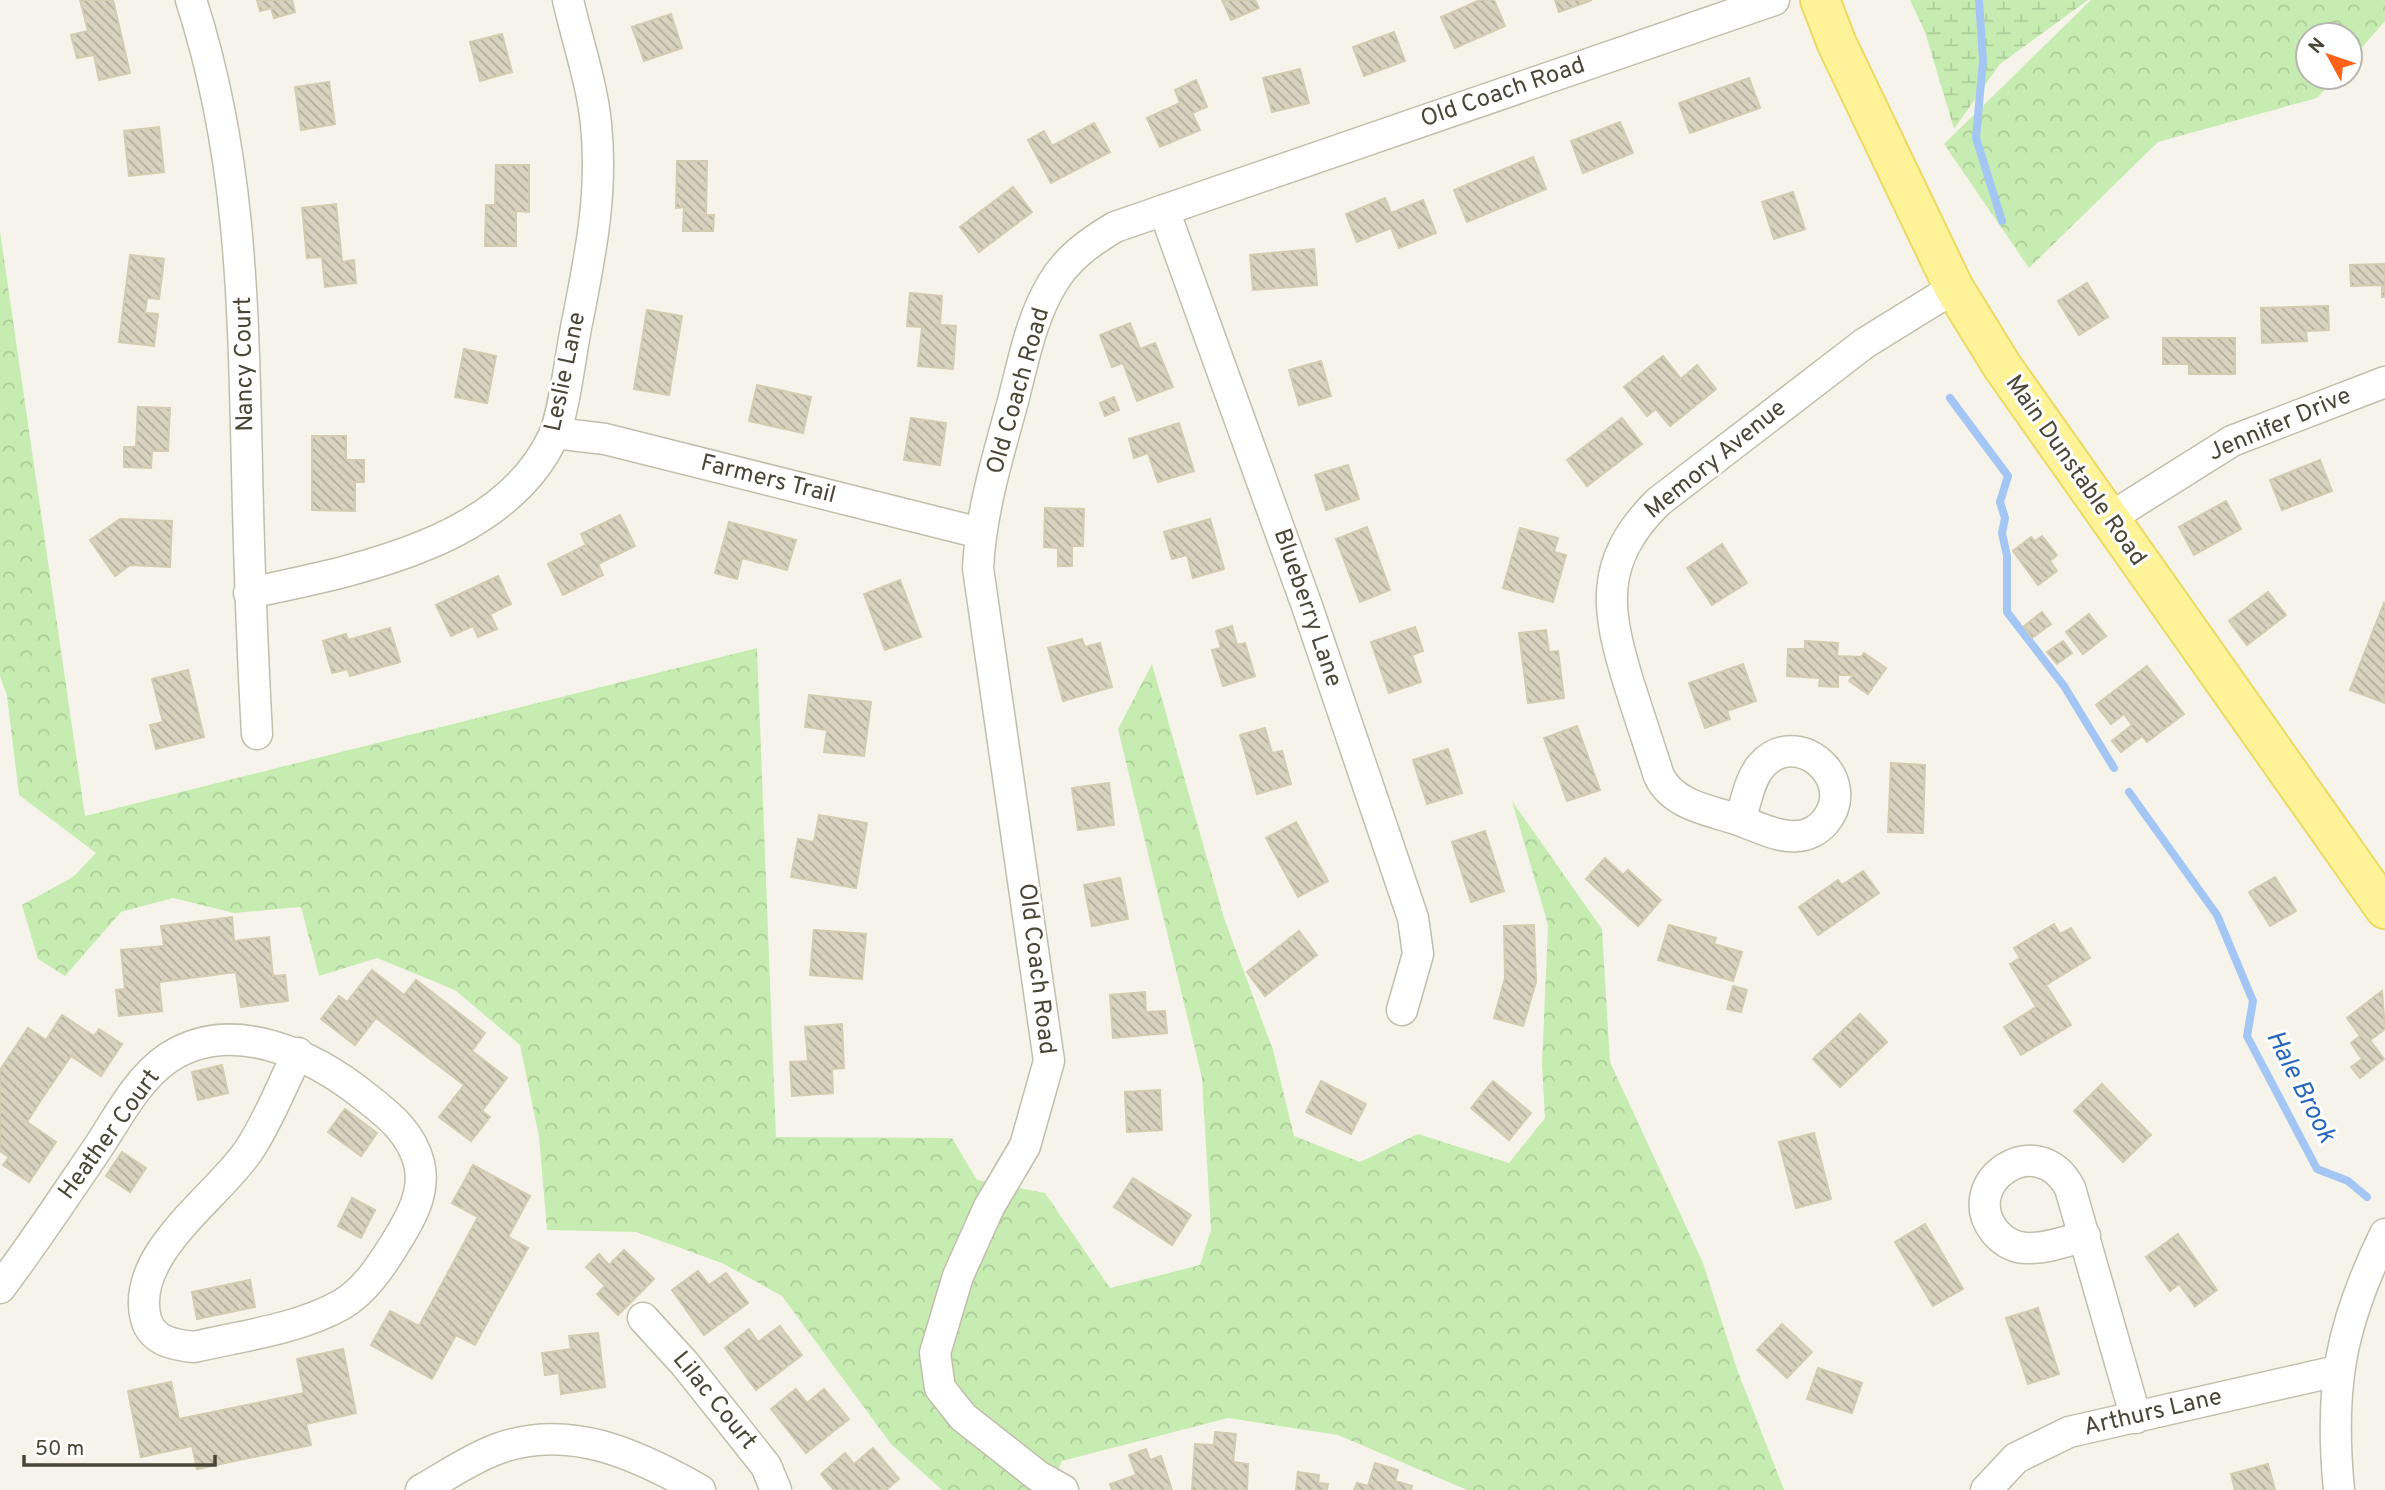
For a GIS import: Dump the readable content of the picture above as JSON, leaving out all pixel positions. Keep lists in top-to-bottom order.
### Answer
{
  "streets": {
    "main road": ["Main Dunstable Road"],
    "street": [
      "Old Coach Road",
      "Nancy Court",
      "Leslie Lane",
      "Jennifer Drive",
      "Memory Avenue",
      "Farmers Trail",
      "Blueberry Lane",
      "Heather Court",
      "Lilac Court",
      "Arthurs Lane"
    ]
  },
  "crossings": [
    ["Old Coach Road", "Farmers Trail"],
    ["Old Coach Road", "Blueberry Lane"],
    ["Nancy Court", "Leslie Lane"],
    ["Leslie Lane", "Farmers Trail"],
    ["Jennifer Drive", "Main Dunstable Road"],
    ["Memory Avenue", "Main Dunstable Road"]
  ],
  "water": ["Hale Brook"],
  "scale_bar": "50 m",
  "north": "top left"
}
